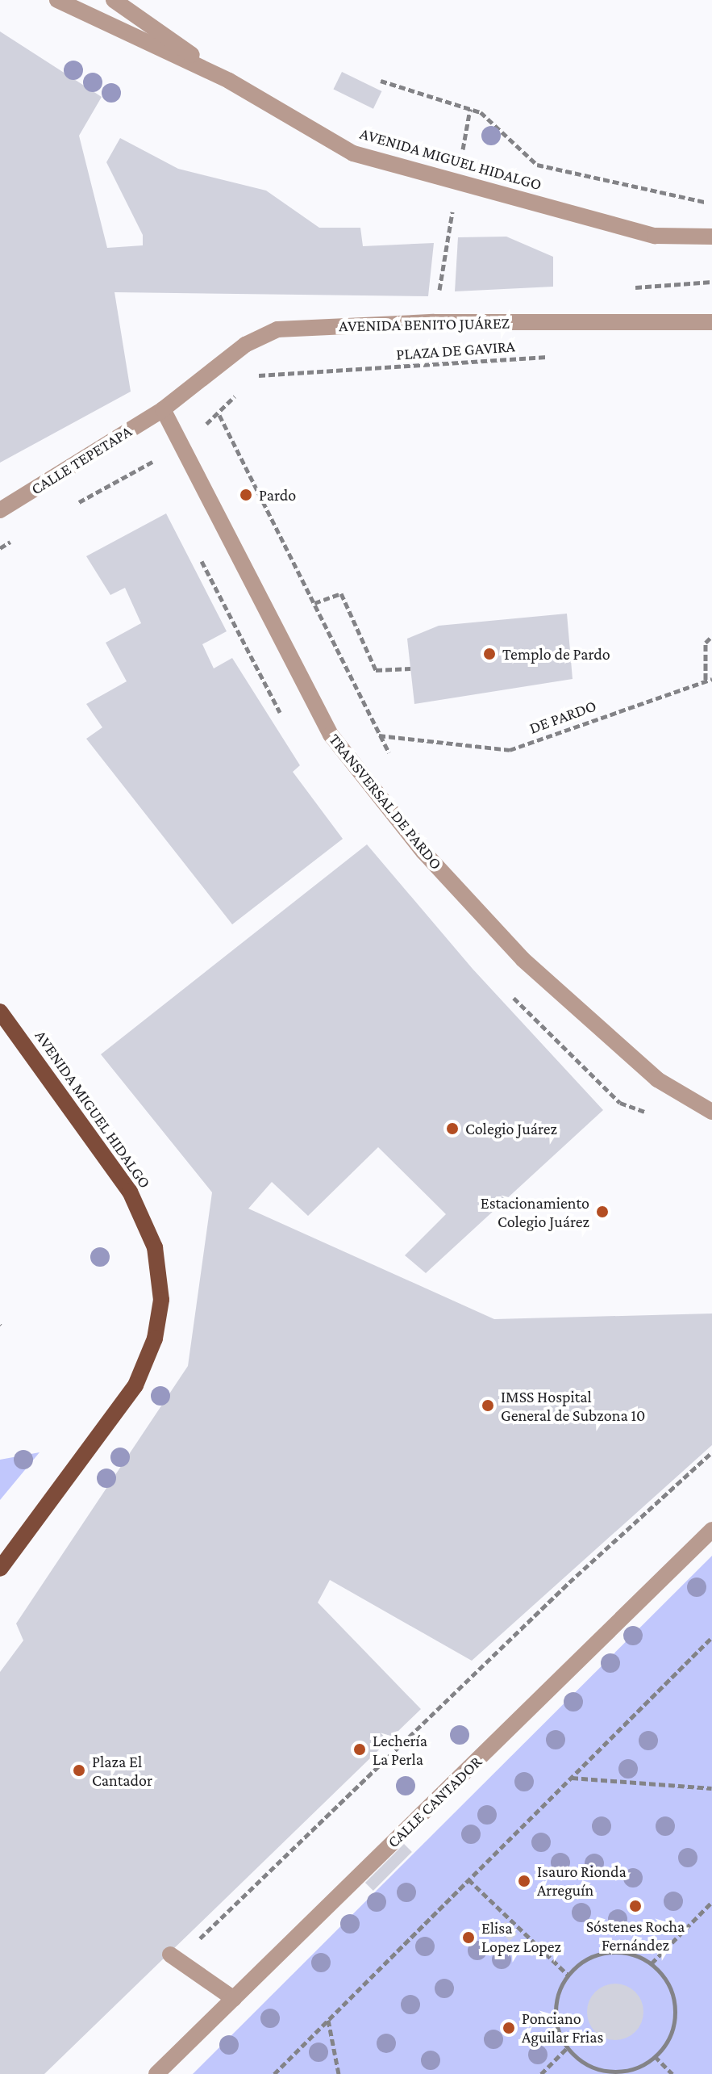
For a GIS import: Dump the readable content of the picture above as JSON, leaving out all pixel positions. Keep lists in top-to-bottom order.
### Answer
{
  "streets": {
    "main road": ["AVENIDA MIGUEL HIDALGO"],
    "street": [
      "AVENIDA BENITO JUÁREZ",
      "CALLE TEPETAPA",
      "TRANSVERSAL DE PARDO",
      "CALLE CANTADOR"
    ],
    "path": ["PLAZA DE GAVIRA", "DE PARDO"]
  },
  "crossings": [
    ["AVENIDA BENITO JUÁREZ", "CALLE TEPETAPA"],
    ["AVENIDA BENITO JUÁREZ", "TRANSVERSAL DE PARDO"],
    ["CALLE TEPETAPA", "TRANSVERSAL DE PARDO"]
  ],
  "places": [
    "Pardo",
    "Templo de Pardo",
    "Colegio Juárez",
    "Estacionamiento Colegio Juárez",
    "IMSS Hospital General de Subzona 10",
    "Lechería La Perla",
    "Plaza El Cantador",
    "Isauro Rionda Arreguín",
    "Sóstenes Rocha Fernández",
    "Elisa Lopez Lopez",
    "Ponciano Aguilar Frias"
  ]
}
